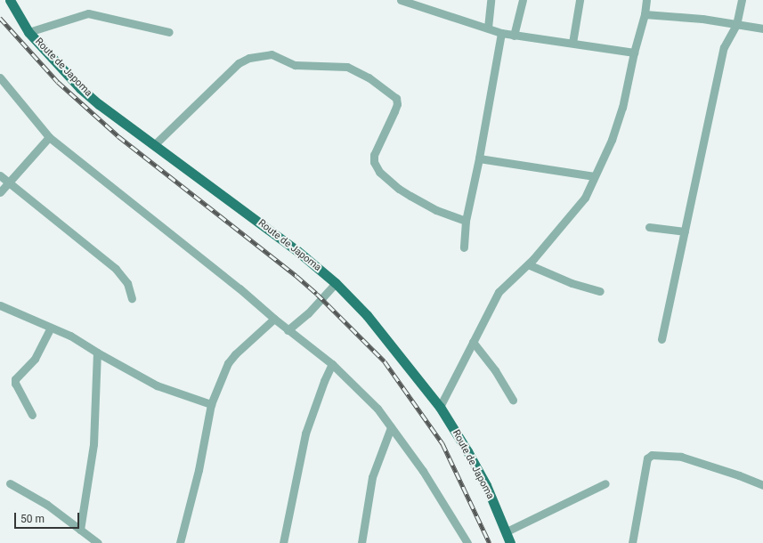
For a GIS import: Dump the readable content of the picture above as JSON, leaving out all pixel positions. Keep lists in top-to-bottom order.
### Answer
{
  "streets": {
    "main road": ["Route de Japoma"]
  },
  "scale_bar": "50 m"
}
